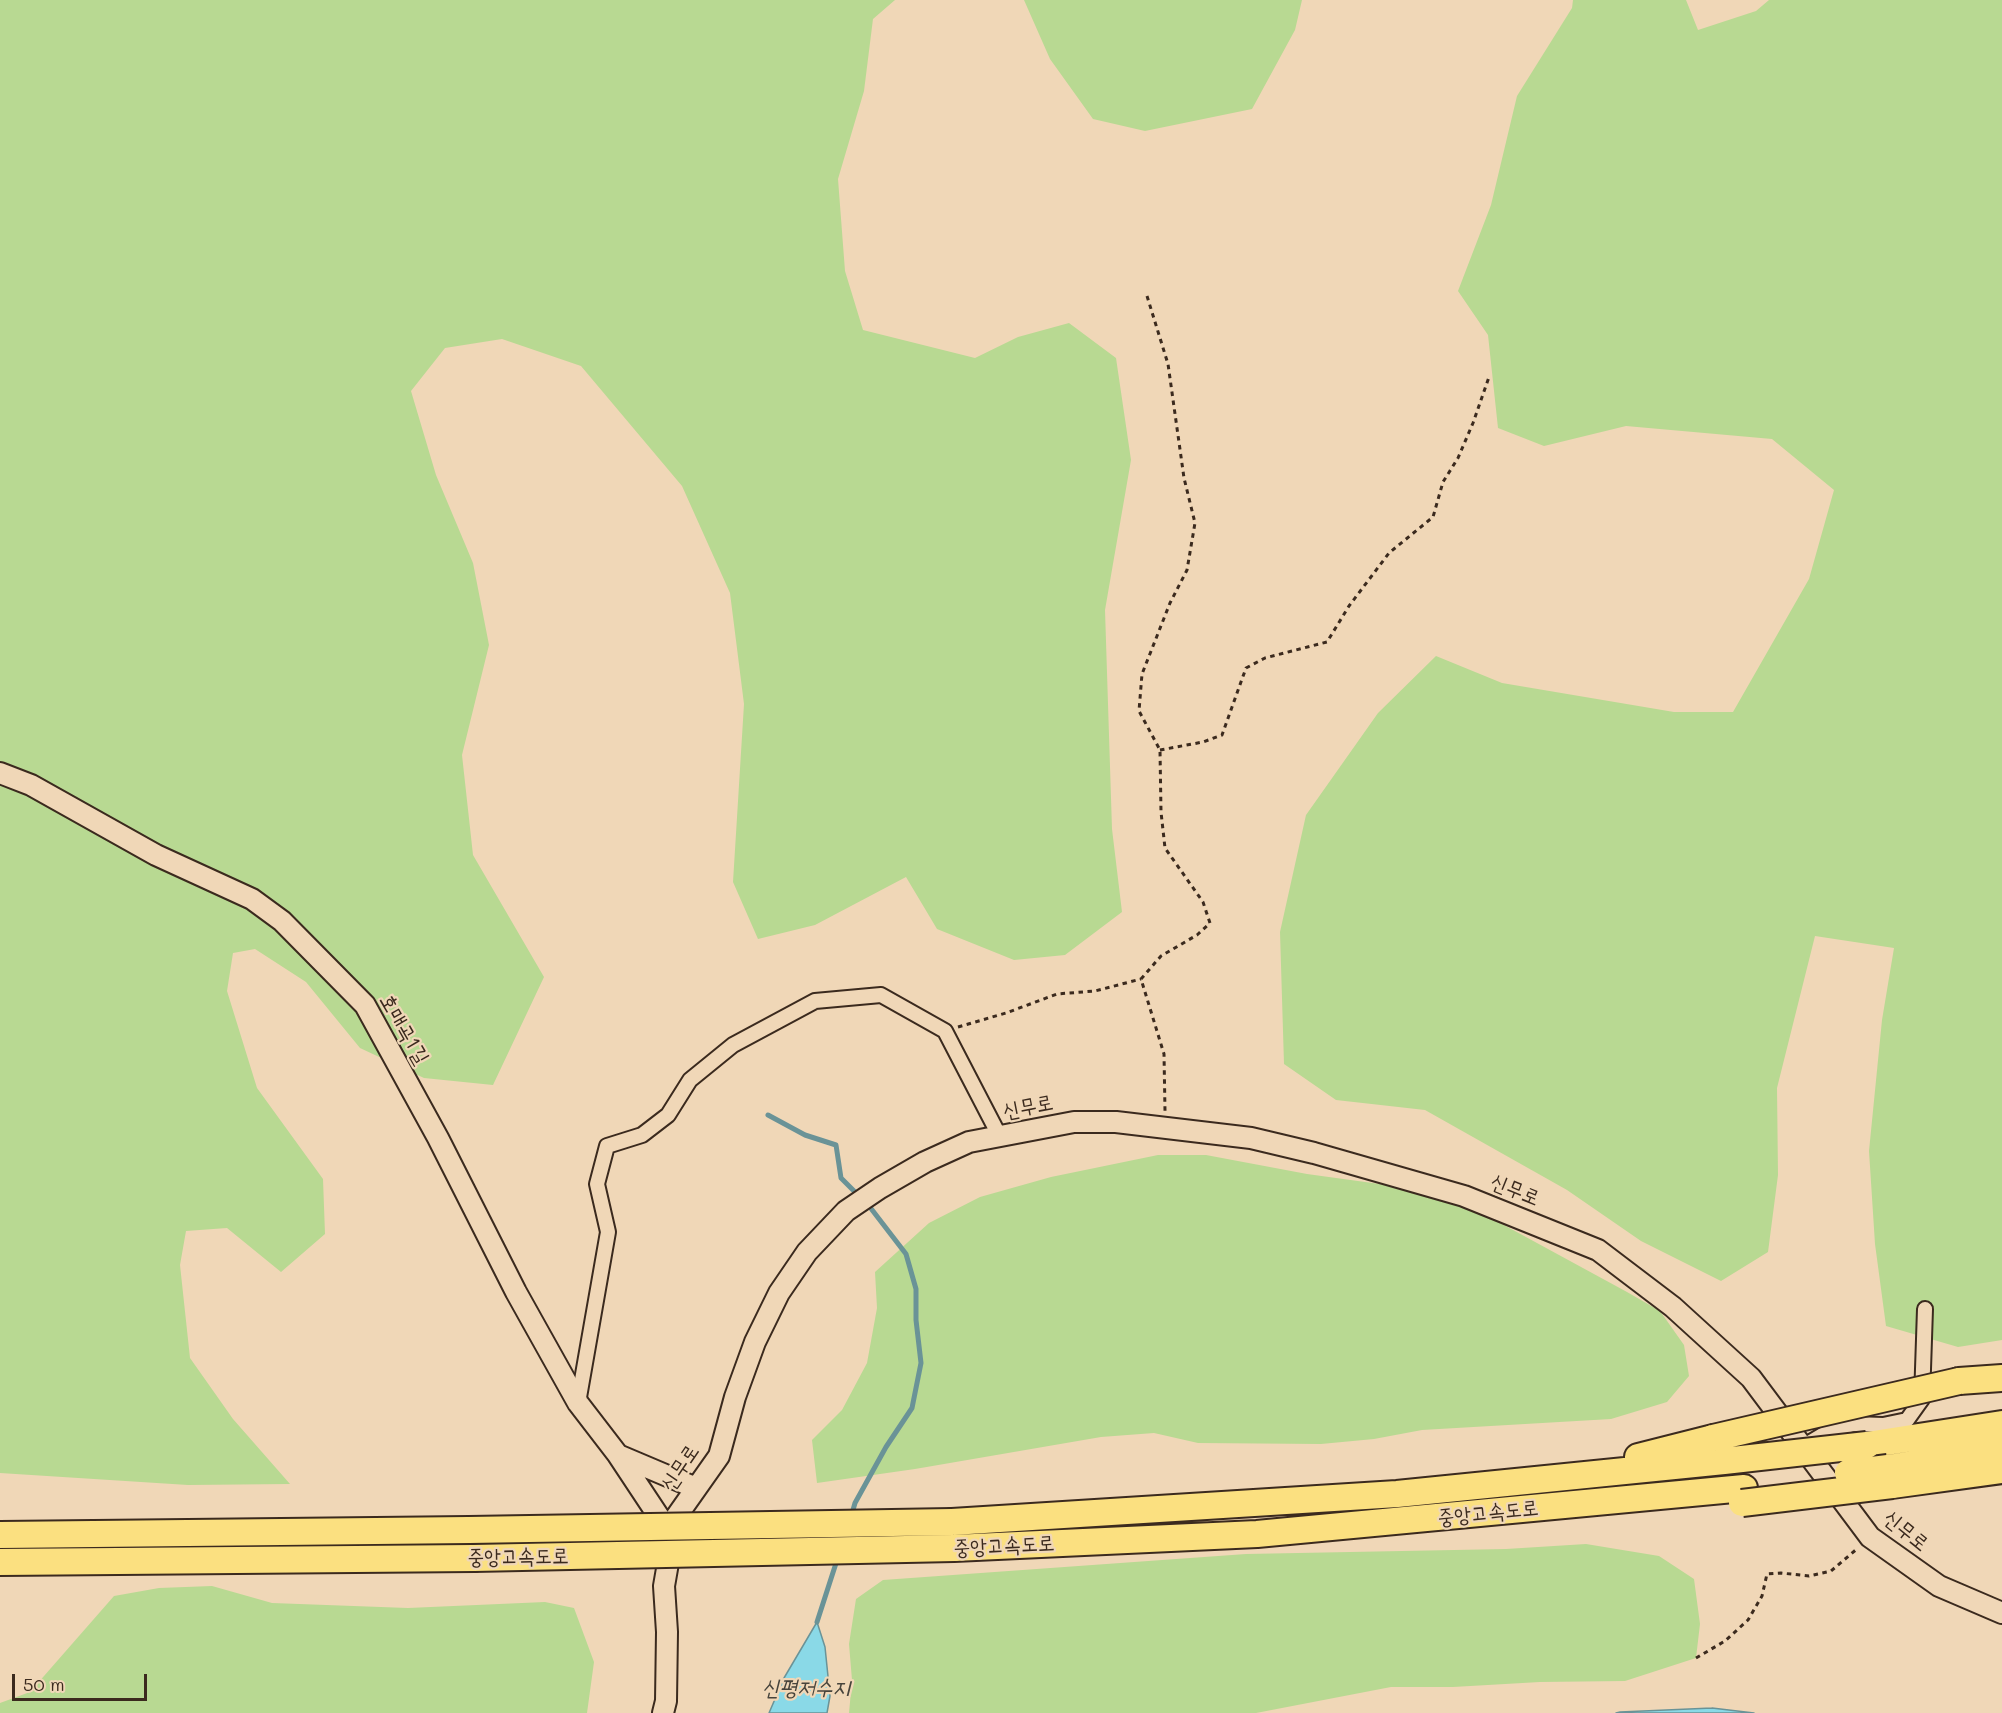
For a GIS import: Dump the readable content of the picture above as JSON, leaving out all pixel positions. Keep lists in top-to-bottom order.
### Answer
{
  "streets": {
    "highway": ["중앙고속도로"],
    "street": ["호매곡1길", "신무로"]
  },
  "crossings": [
    ["호매곡1길", "신무로"]
  ],
  "water": ["신평저수지"],
  "scale_bar": "50 m"
}
